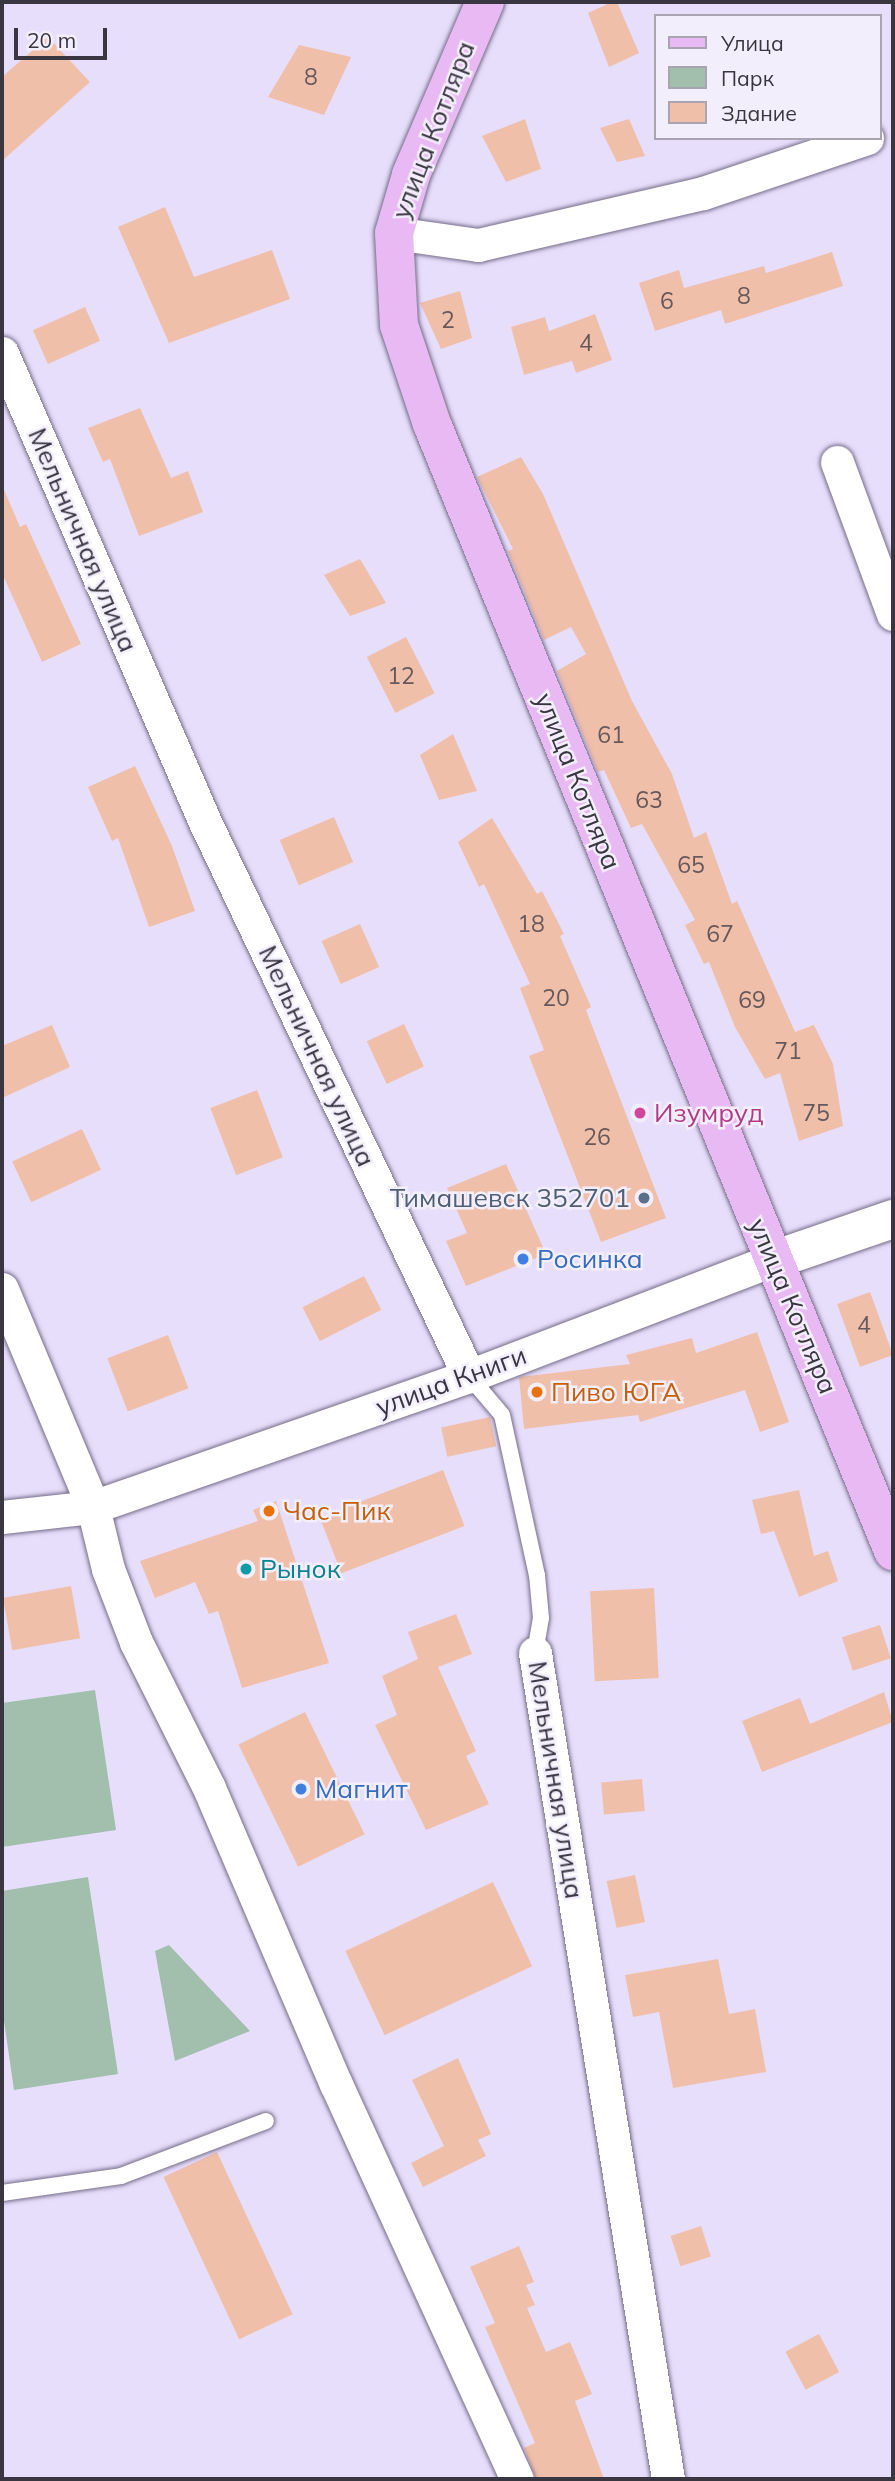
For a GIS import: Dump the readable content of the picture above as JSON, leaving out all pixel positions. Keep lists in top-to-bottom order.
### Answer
{
  "streets": {
    "main road": ["улица Котляра"],
    "street": ["Мельничная улица", "улица Книги"]
  },
  "crossings": [
    ["улица Котляра", "улица Книги"],
    ["Мельничная улица", "улица Книги"]
  ],
  "places": [
    "Изумруд",
    "Тимашевск 352701",
    "Росинка",
    "Пиво ЮГА",
    "Час-Пик",
    "Рынок",
    "Магнит"
  ],
  "house_numbers": [
    "8",
    "8",
    "6",
    "2",
    "4",
    "12",
    "61",
    "63",
    "65",
    "18",
    "67",
    "20",
    "69",
    "71",
    "75",
    "26",
    "4"
  ],
  "legend": ["Улица", "Парк", "Здание"],
  "scale_bar": "20 m"
}
